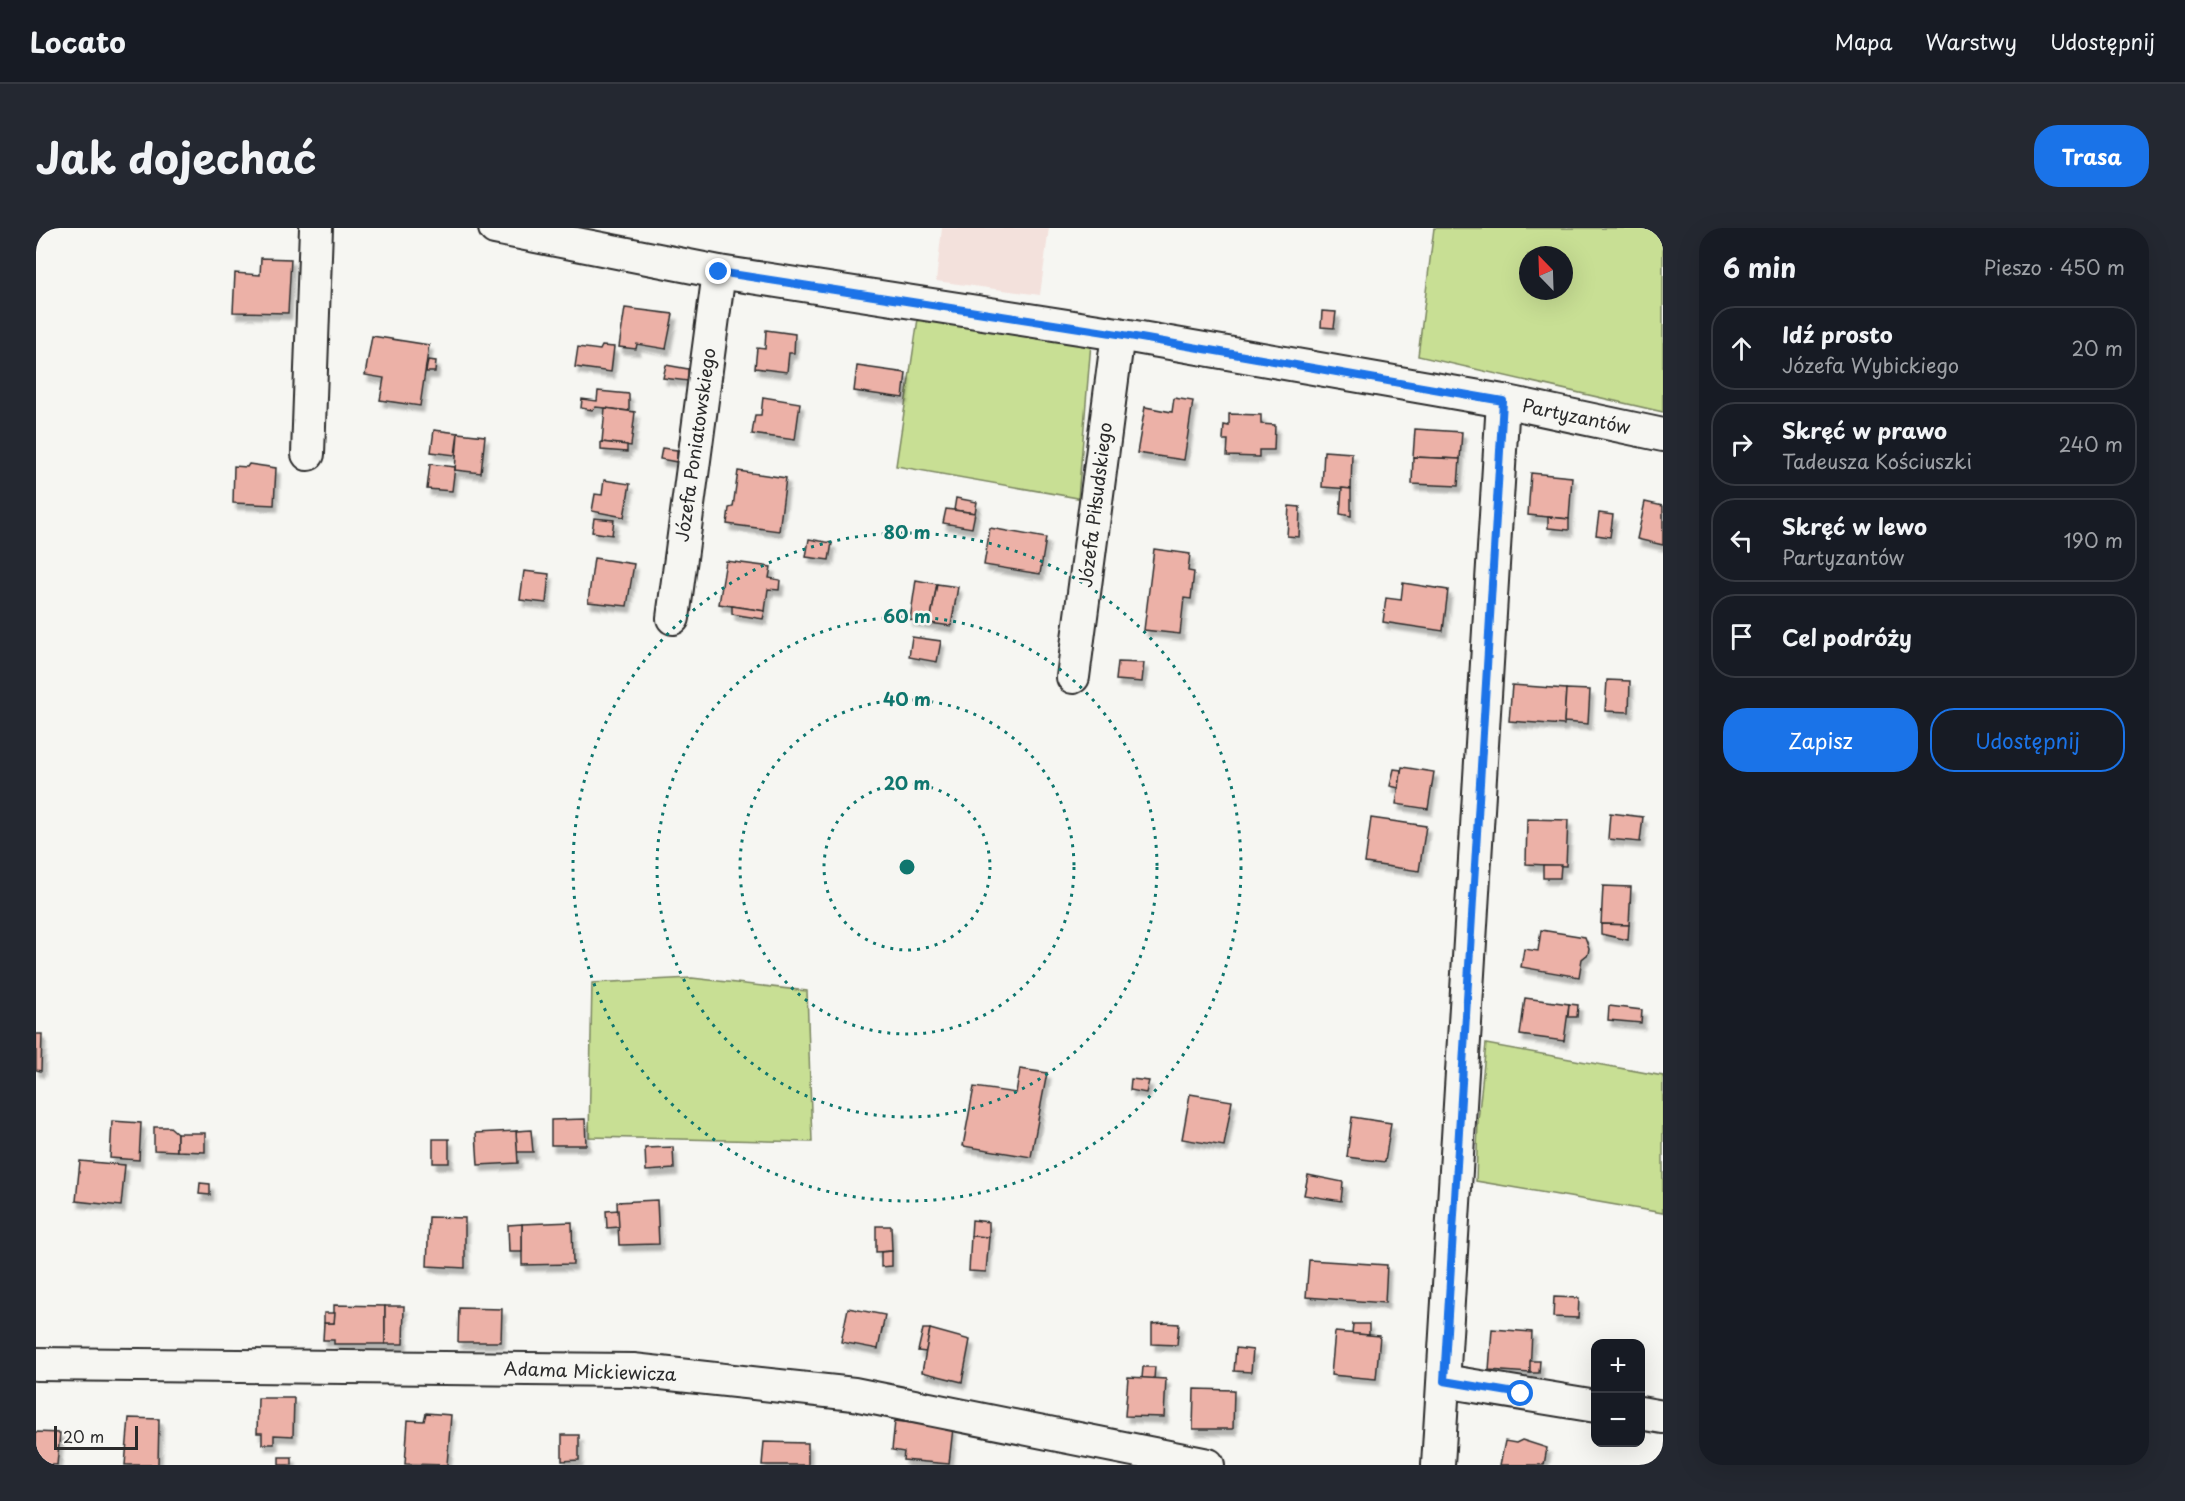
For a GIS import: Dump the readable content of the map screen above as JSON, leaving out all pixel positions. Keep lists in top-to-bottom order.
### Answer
{
  "streets": {
    "street": [
      "Partyzantów",
      "Józefa Poniatowskiego",
      "Józefa Piłsudskiego",
      "Adama Mickiewicza"
    ]
  },
  "crossings": [
    ["Partyzantów", "Józefa Poniatowskiego"],
    ["Partyzantów", "Józefa Piłsudskiego"]
  ],
  "scale_bar": "20 m",
  "north": "top left",
  "page": {
    "header": "Locato",
    "nav": ["Mapa", "Warstwy", "Udostępnij"],
    "title": "Jak dojechać",
    "buttons": [
      "Trasa",
      ["Zapisz", "Udostępnij"]
    ],
    "heading": ["6 min", "Pieszo · 450 m"],
    "list": [
      ["Idź prosto", "Józefa Wybickiego", "20 m"],
      ["Skręć w prawo", "Tadeusza Kościuszki", "240 m"],
      ["Skręć w lewo", "Partyzantów", "190 m"],
      "Cel podróży"
    ],
    "map_buttons": ["+", "−"],
    "scale": "20 m"
  },
  "rings": [
    "80 m",
    "60 m",
    "40 m",
    "20 m"
  ]
}
